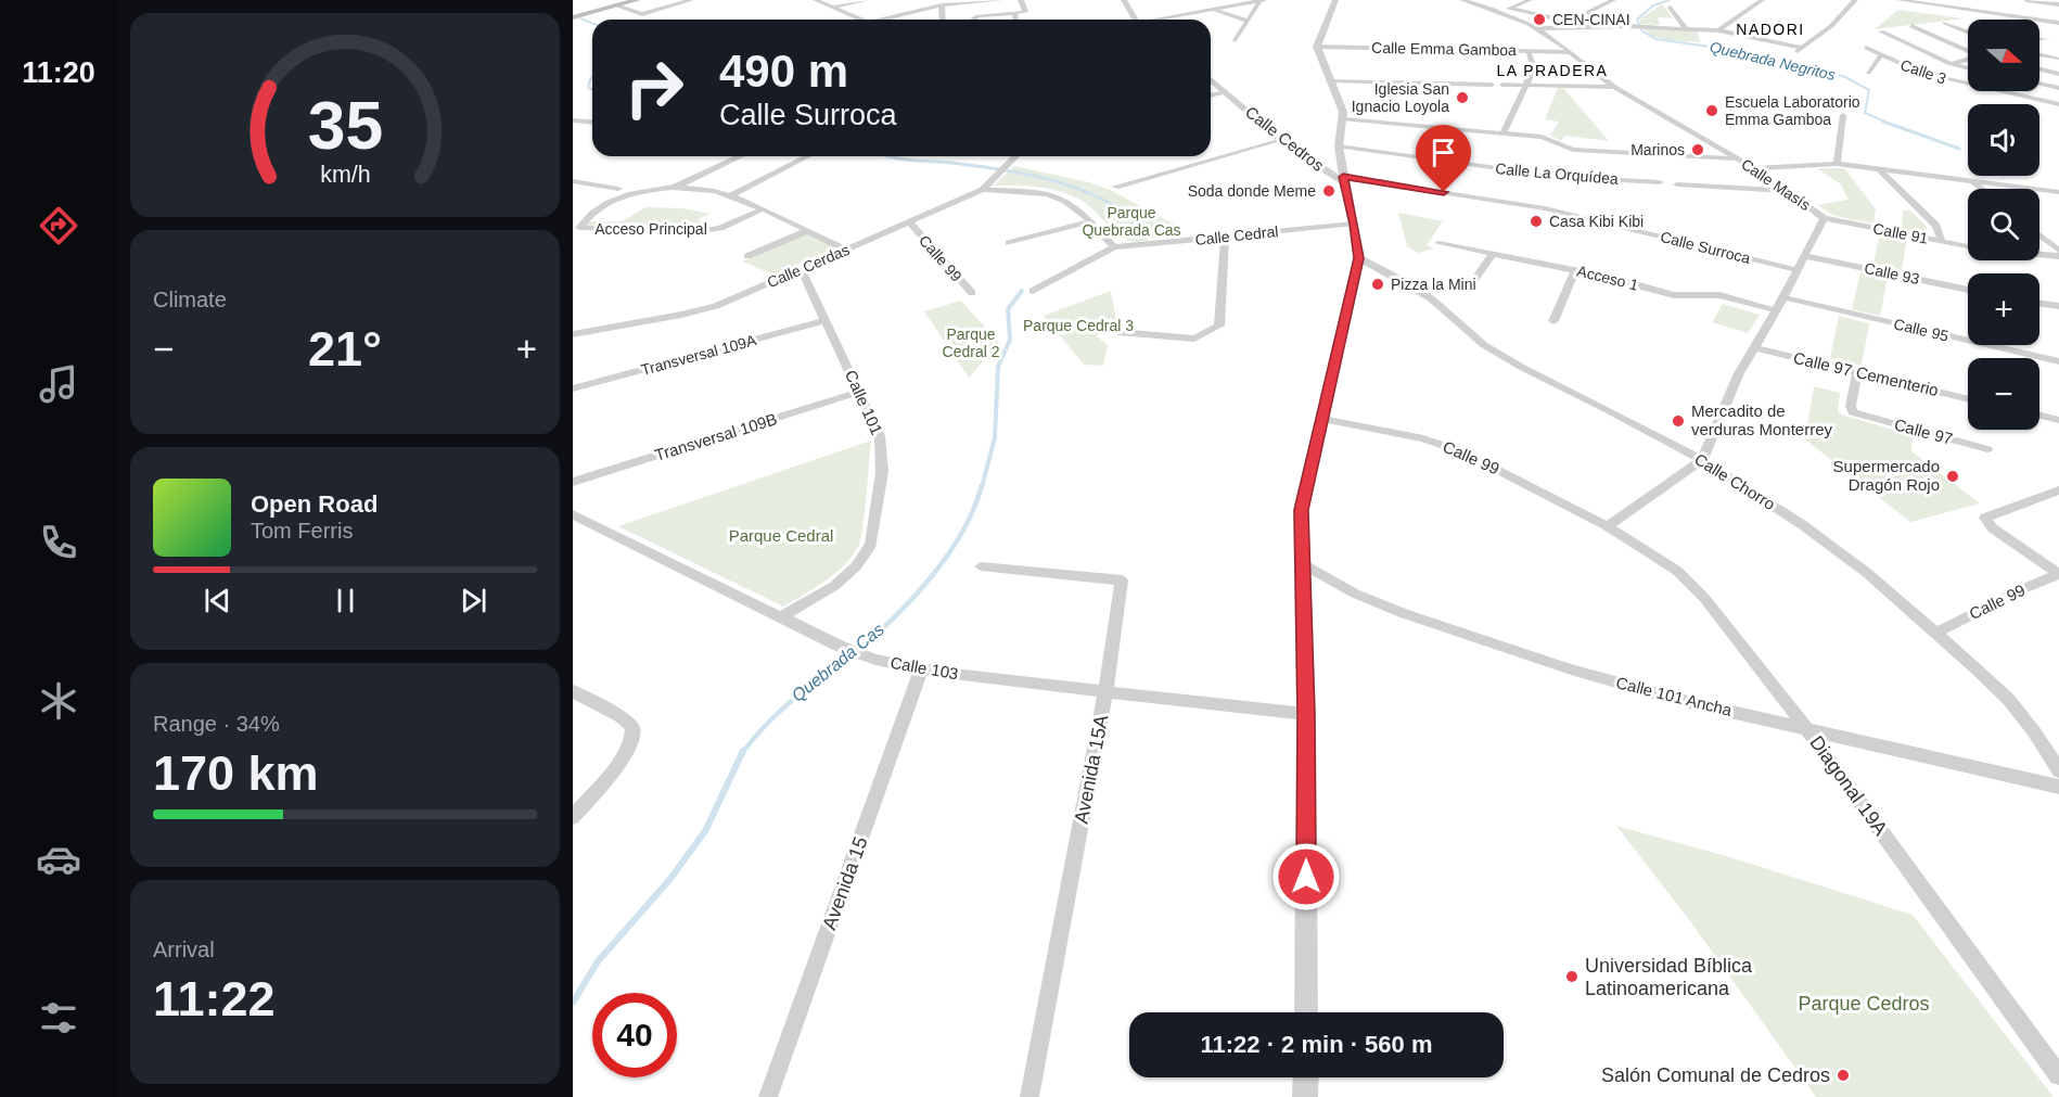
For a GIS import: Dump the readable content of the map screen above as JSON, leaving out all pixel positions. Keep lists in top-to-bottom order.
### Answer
{
  "streets": {
    "street": [
      "Calle Emma Gamboa",
      "Calle 3",
      "Calle Cedros",
      "Calle La Orquídea",
      "Calle Masís",
      "Acceso Principal",
      "Calle 91",
      "Calle Cedral",
      "Calle Surroca",
      "Calle 99",
      "Calle Cerdas",
      "Calle 93",
      "Acceso 1",
      "Calle 95",
      "Transversal 109A",
      "Calle 97 Cementerio",
      "Calle 101",
      "Calle 97",
      "Transversal 109B",
      "Calle Chorro",
      "Calle 103",
      "Calle 101 Ancha",
      "Avenida 15A",
      "Diagonal 19A",
      "Avenida 15"
    ]
  },
  "crossings": [
    ["Calle Emma Gamboa", "Calle Masís"],
    ["Calle Cedros", "Calle Surroca"],
    ["Calle Masís", "Calle 91"],
    ["Calle Masís", "Calle Surroca"],
    ["Calle Masís", "Calle 93"],
    ["Calle Masís", "Acceso 1"],
    ["Calle Masís", "Calle 95"],
    ["Calle Masís", "Calle 97 Cementerio"],
    ["Calle Masís", "Calle Chorro"],
    ["Acceso Principal", "Calle Cerdas"],
    ["Calle 99", "Calle Cerdas"],
    ["Calle 99", "Calle Chorro"],
    ["Calle 99", "Diagonal 19A"],
    ["Calle Cerdas", "Calle 101"],
    ["Transversal 109A", "Calle 101"],
    ["Calle 97 Cementerio", "Calle 97"],
    ["Calle 101", "Transversal 109B"],
    ["Calle 101", "Calle 103"],
    ["Calle 103", "Avenida 15A"],
    ["Calle 103", "Avenida 15"],
    ["Calle 101 Ancha", "Diagonal 19A"]
  ],
  "districts": ["NADORI", "LA PRADERA"],
  "water": ["Quebrada Negritos", "Quebrada Cas"],
  "parks": [
    "Parque Quebrada Cas",
    "Parque Cedral 3",
    "Parque Cedral 2",
    "Parque Cedral",
    "Parque Cedros"
  ],
  "places": [
    "CEN-CINAI",
    "Iglesia San Ignacio Loyola",
    "Escuela Laboratorio Emma Gamboa",
    "Marinos",
    "Soda donde Meme",
    "Casa Kibi Kibi",
    "Pizza la Mini",
    "Mercadito de verduras Monterrey",
    "Supermercado Dragón Rojo",
    "Universidad Bíblica Latinoamericana",
    "Salón Comunal de Cedros"
  ],
  "north": "right",
  "page": {
    "tabs": "11:20",
    "map_buttons": ["+", "−"],
    "turn": ["490 m", "Calle Surroca"],
    "tile": [
      "Climate",
      ["Range · 34%", "170 km"],
      ["Arrival", "11:22"]
    ],
    "heat": ["−", "21°", "+"],
    "song": ["Open Road", "Tom Ferris"],
    "limit": "40",
    "trip": "11:22 · 2 min · 560 m",
    "gauge": ["35", "km/h"]
  }
}
